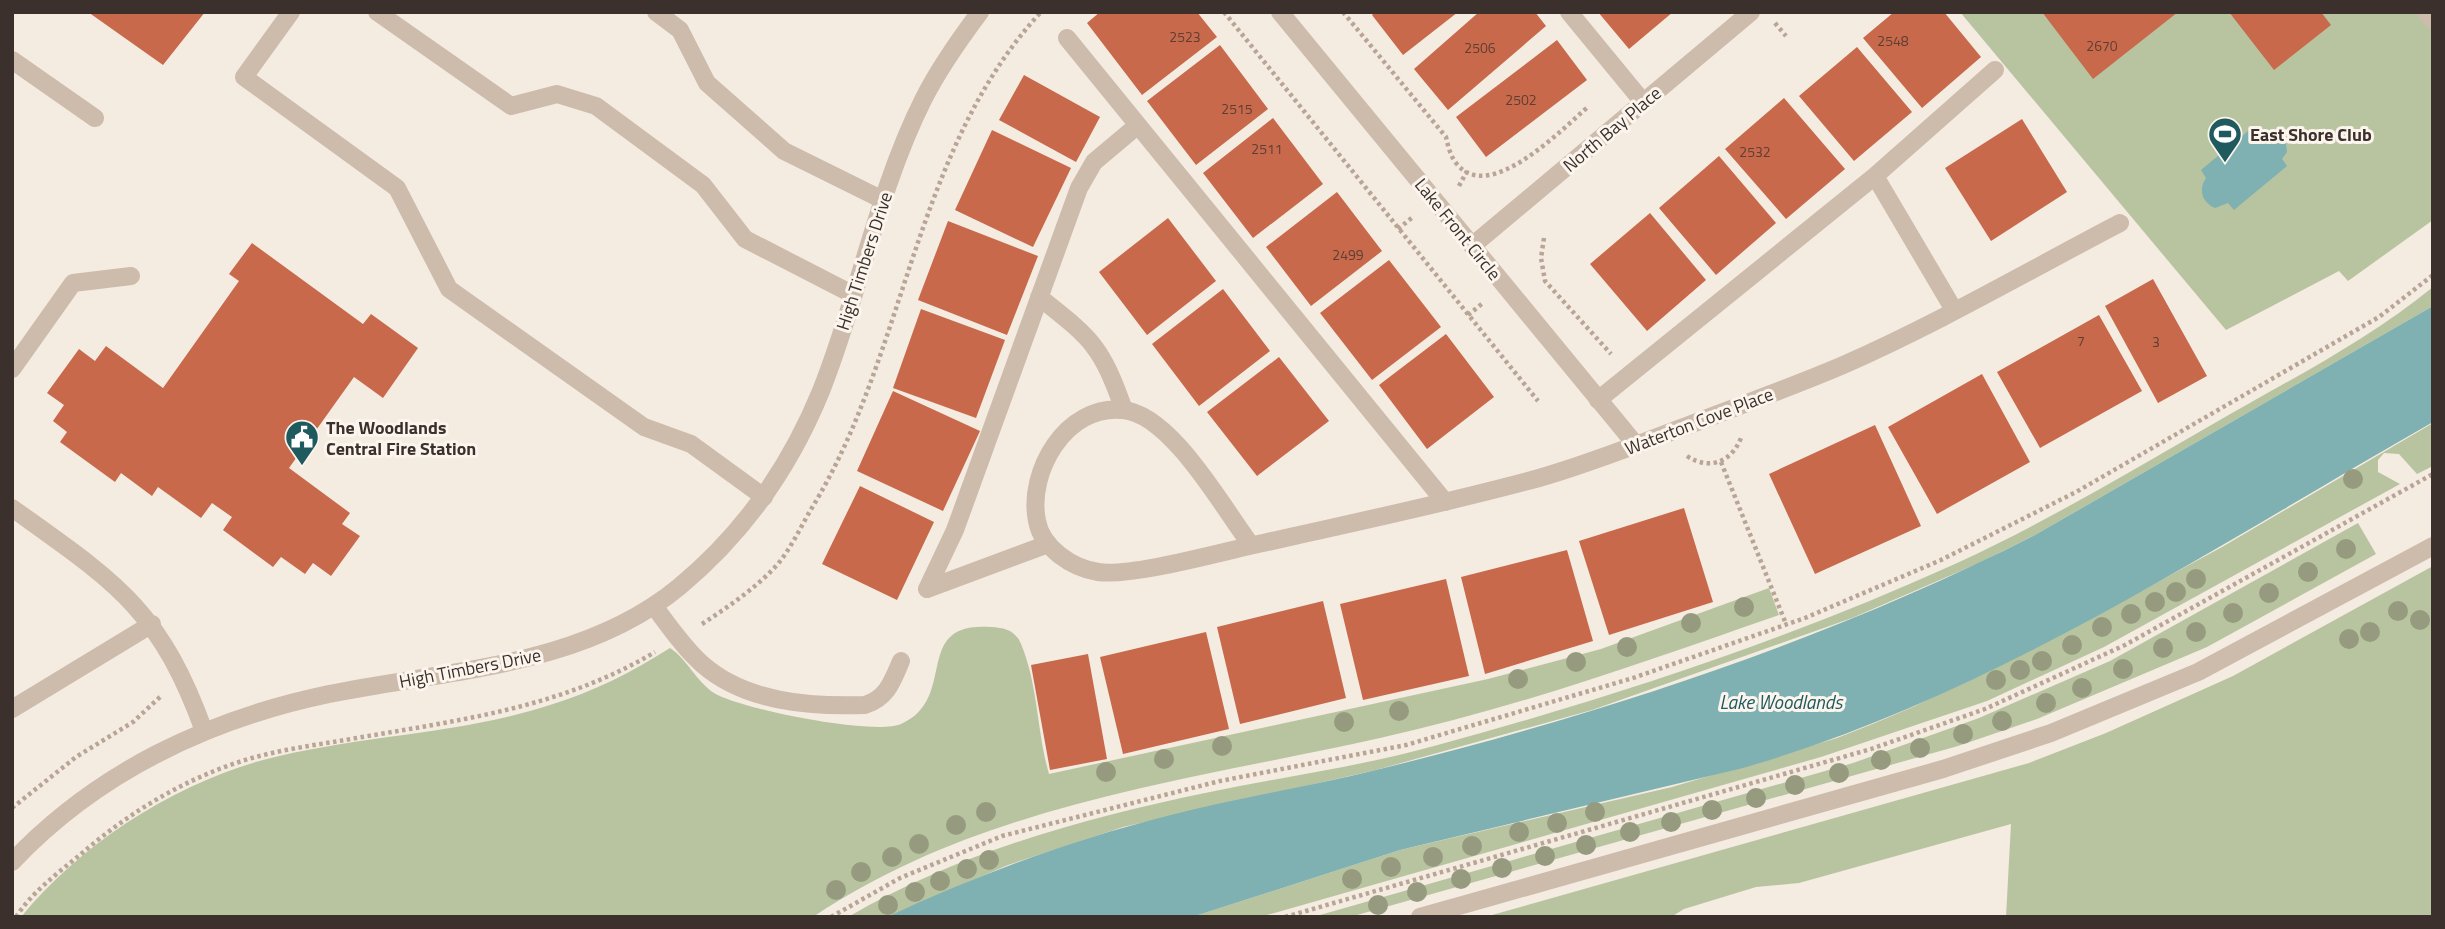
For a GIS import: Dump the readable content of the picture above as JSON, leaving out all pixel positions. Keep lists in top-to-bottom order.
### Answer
{
  "streets": {
    "street": [
      "North Bay Place",
      "Lake Front Circle",
      "High Timbers Drive",
      "Waterton Cove Place"
    ]
  },
  "crossings": [
    ["North Bay Place", "Lake Front Circle"],
    ["Lake Front Circle", "Waterton Cove Place"]
  ],
  "water": ["Lake Woodlands"],
  "places": {
    "sports": ["East Shore Club"],
    "public building": ["The Woodlands Central Fire Station"]
  },
  "house_numbers": [
    "2523",
    "2548",
    "2670",
    "2506",
    "2502",
    "2515",
    "2511",
    "2532",
    "2499",
    "7",
    "3"
  ]
}
